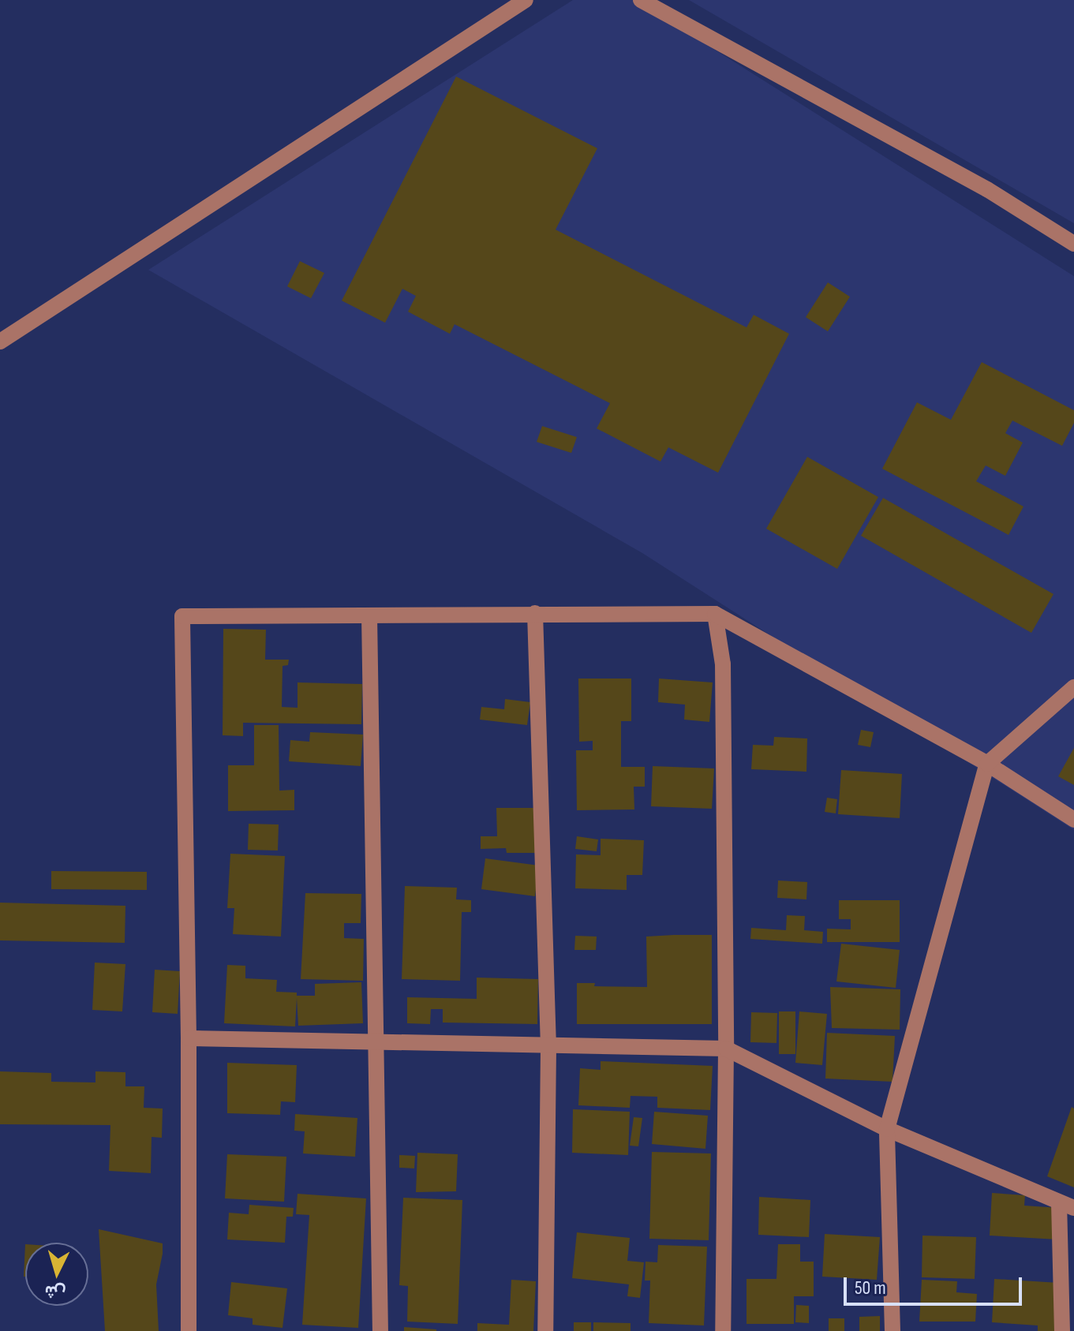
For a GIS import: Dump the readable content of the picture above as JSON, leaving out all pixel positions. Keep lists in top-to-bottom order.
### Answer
{
  "scale_bar": "50 m",
  "north": "bottom"
}
